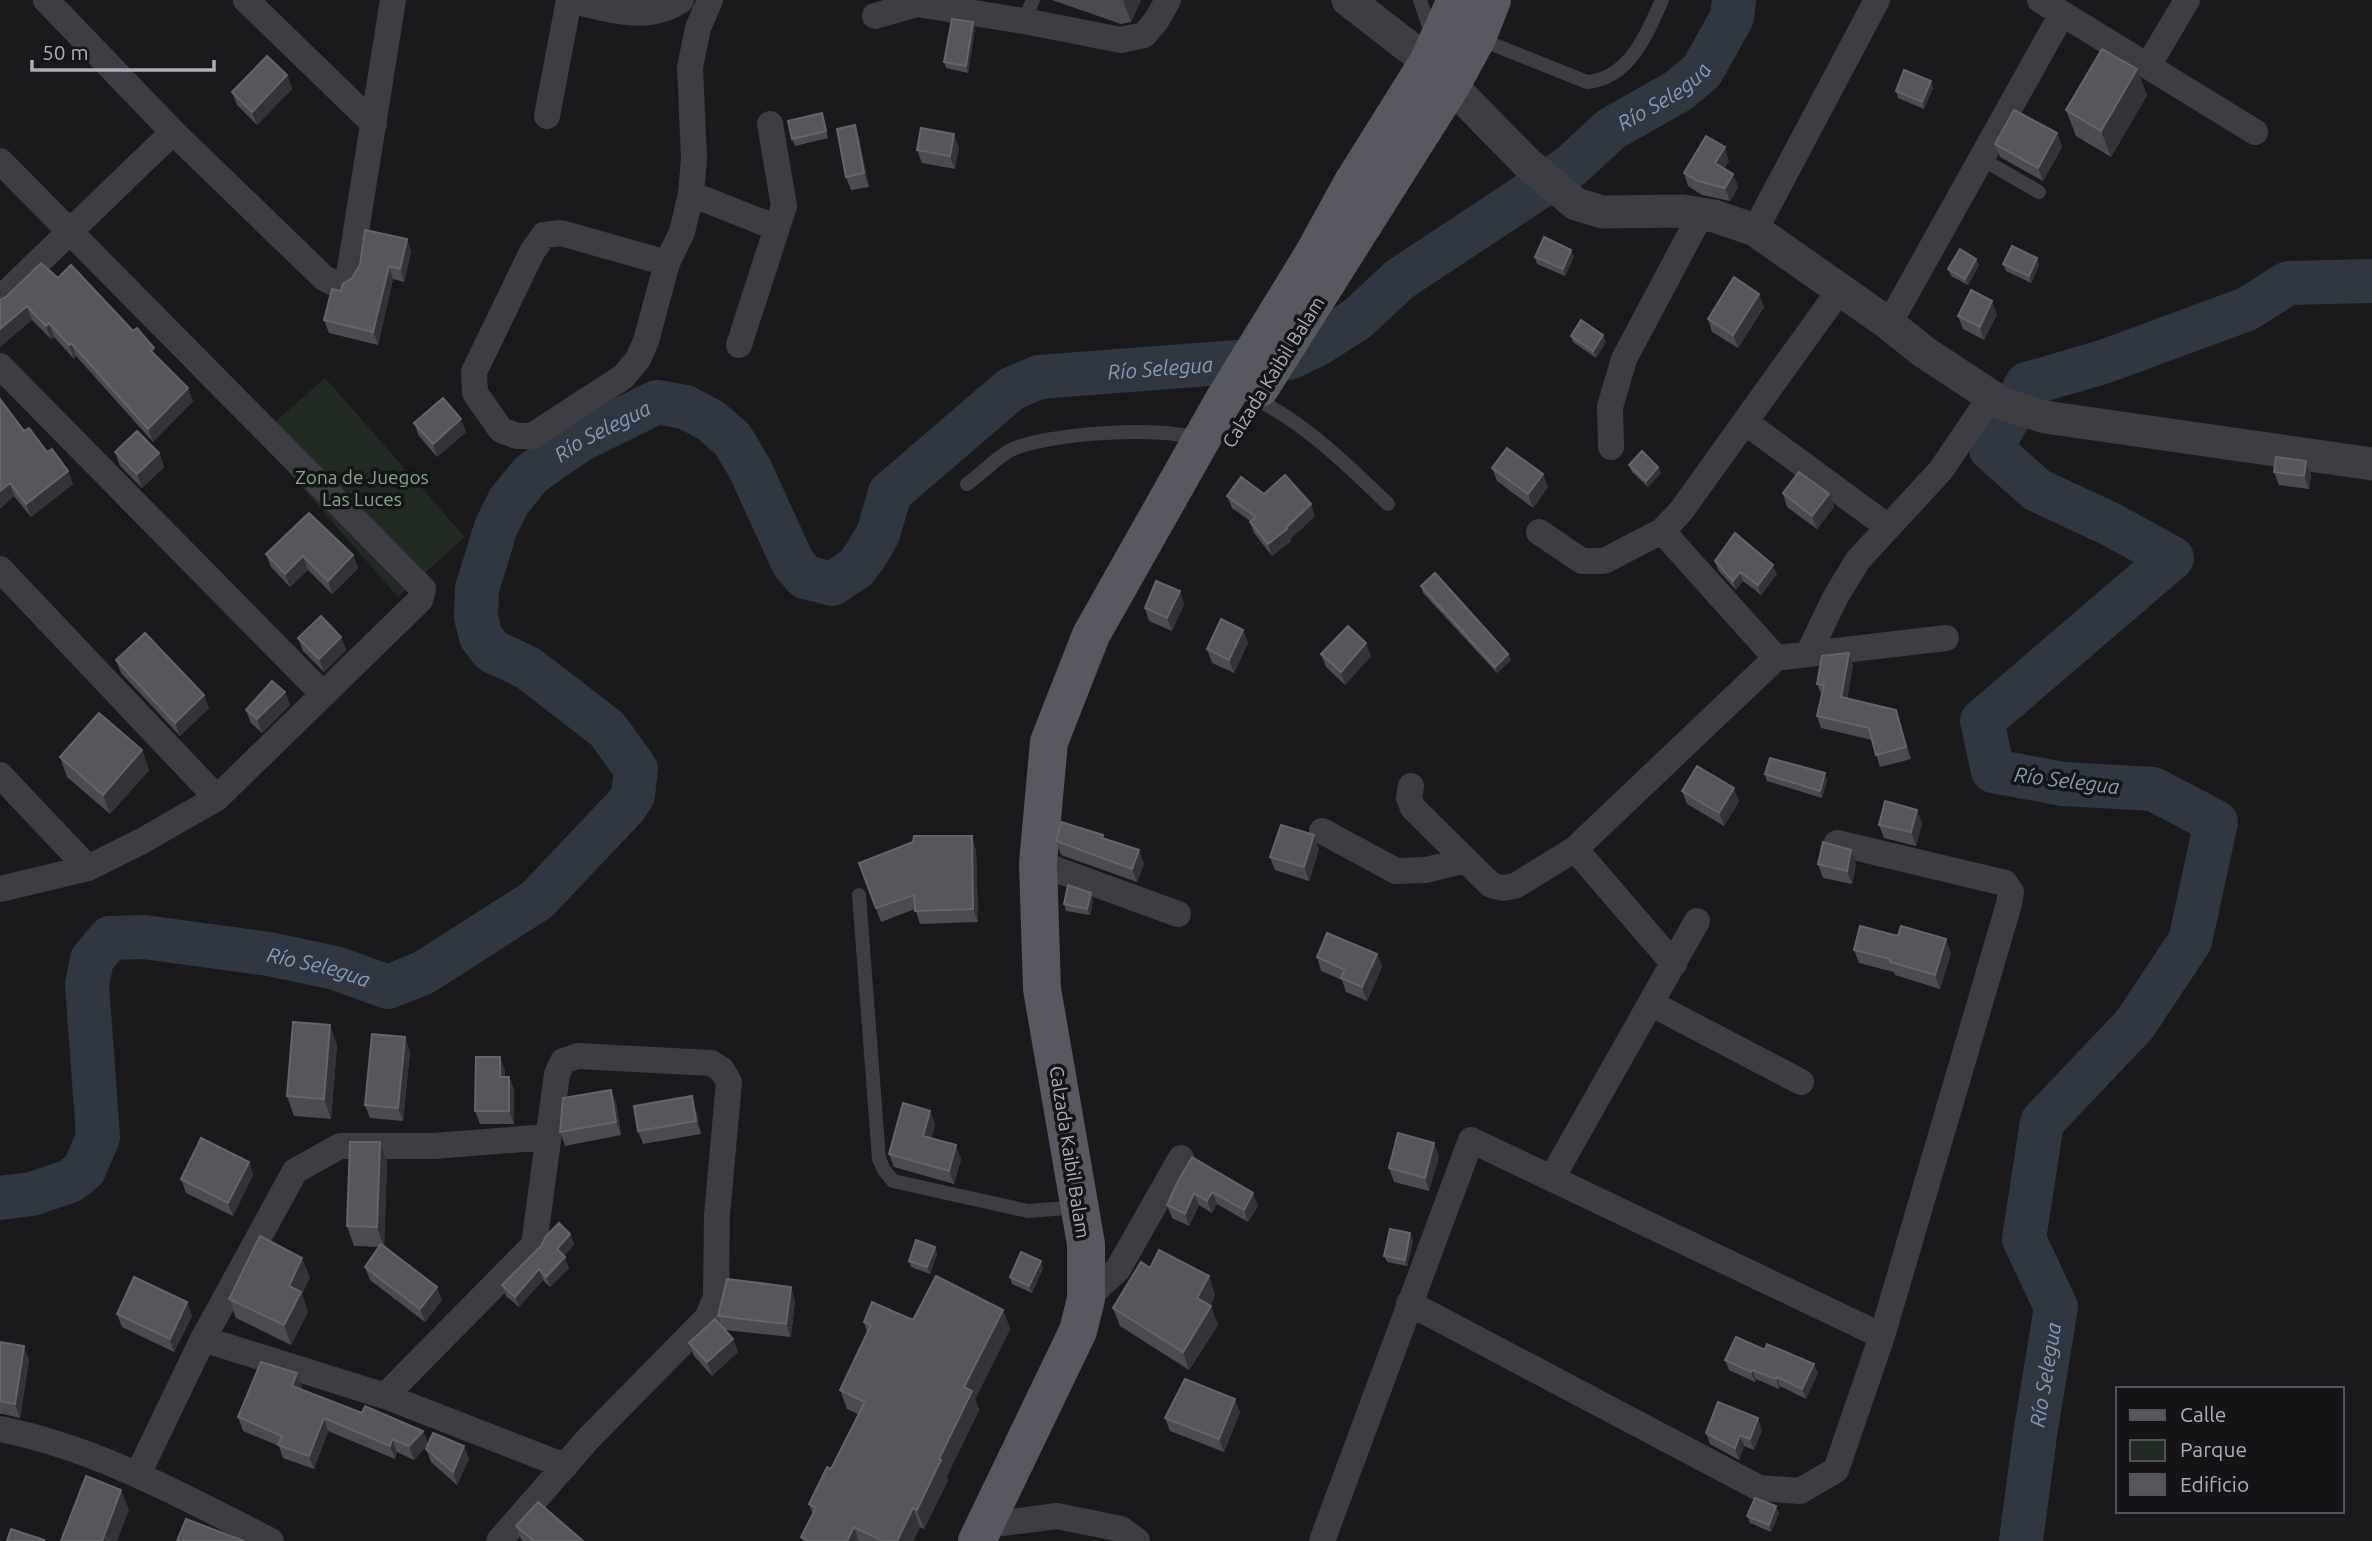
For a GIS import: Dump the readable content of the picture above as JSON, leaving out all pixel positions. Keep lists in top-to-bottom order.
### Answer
{
  "streets": {
    "main road": ["Calzada Kaibil Balam"]
  },
  "water": ["Río Selegua"],
  "parks": ["Zona de Juegos Las Luces"],
  "legend": ["Calle", "Parque", "Edificio"],
  "scale_bar": "50 m"
}
